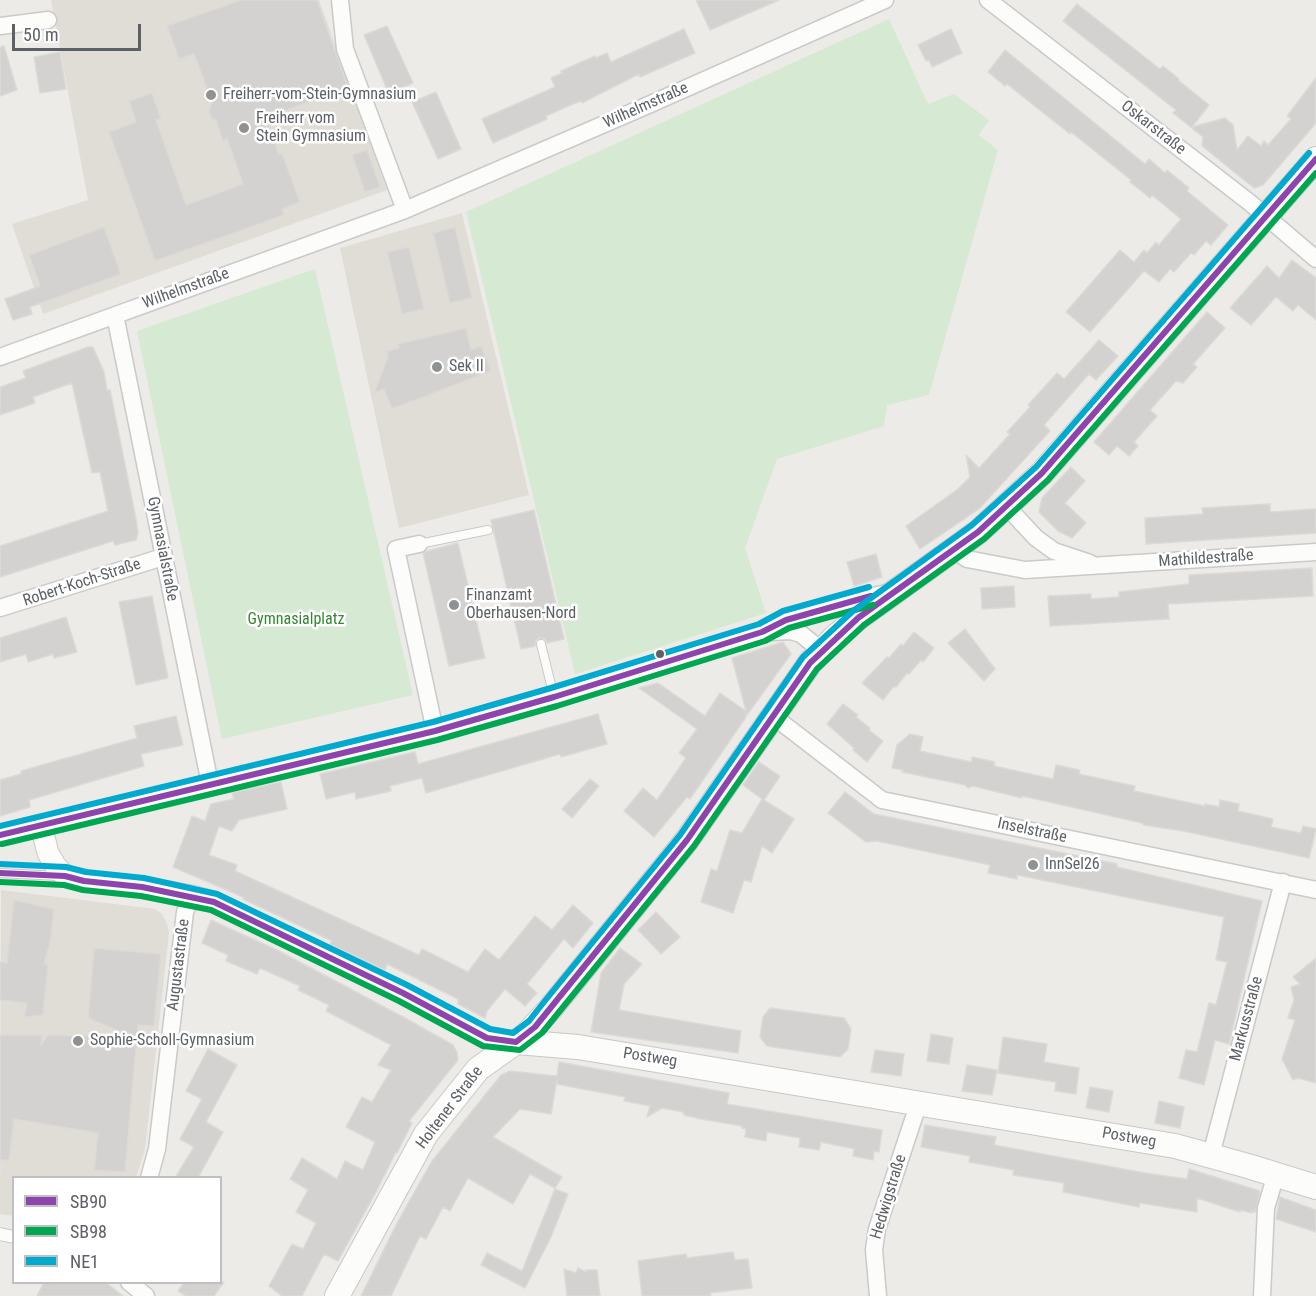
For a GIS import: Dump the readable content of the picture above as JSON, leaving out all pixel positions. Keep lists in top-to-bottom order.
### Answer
{
  "streets": {
    "main road": ["Postweg", "Holtener Straße"],
    "street": [
      "Wilhelmstraße",
      "Oskarstraße",
      "Gymnasialstraße",
      "Mathildestraße",
      "Robert-Koch-Straße",
      "Inselstraße",
      "Augustastraße",
      "Markusstraße",
      "Hedwigstraße"
    ]
  },
  "crossings": [
    ["Wilhelmstraße", "Gymnasialstraße"],
    ["Oskarstraße", "Holtener Straße"],
    ["Gymnasialstraße", "Robert-Koch-Straße"],
    ["Mathildestraße", "Holtener Straße"],
    ["Inselstraße", "Markusstraße"],
    ["Inselstraße", "Holtener Straße"],
    ["Augustastraße", "Postweg"],
    ["Markusstraße", "Postweg"],
    ["Postweg", "Holtener Straße"],
    ["Postweg", "Hedwigstraße"]
  ],
  "parks": ["Gymnasialplatz"],
  "places": [
    "Freiherr-vom-Stein-Gymnasium",
    "Freiherr vom Stein Gymnasium",
    "Sek II",
    "Finanzamt Oberhausen-Nord",
    "InnSel26",
    "Sophie-Scholl-Gymnasium"
  ],
  "lines": ["transit line NE1", "transit line SB90", "transit line SB98"],
  "legend": ["SB90", "SB98", "NE1"],
  "scale_bar": "50 m"
}
